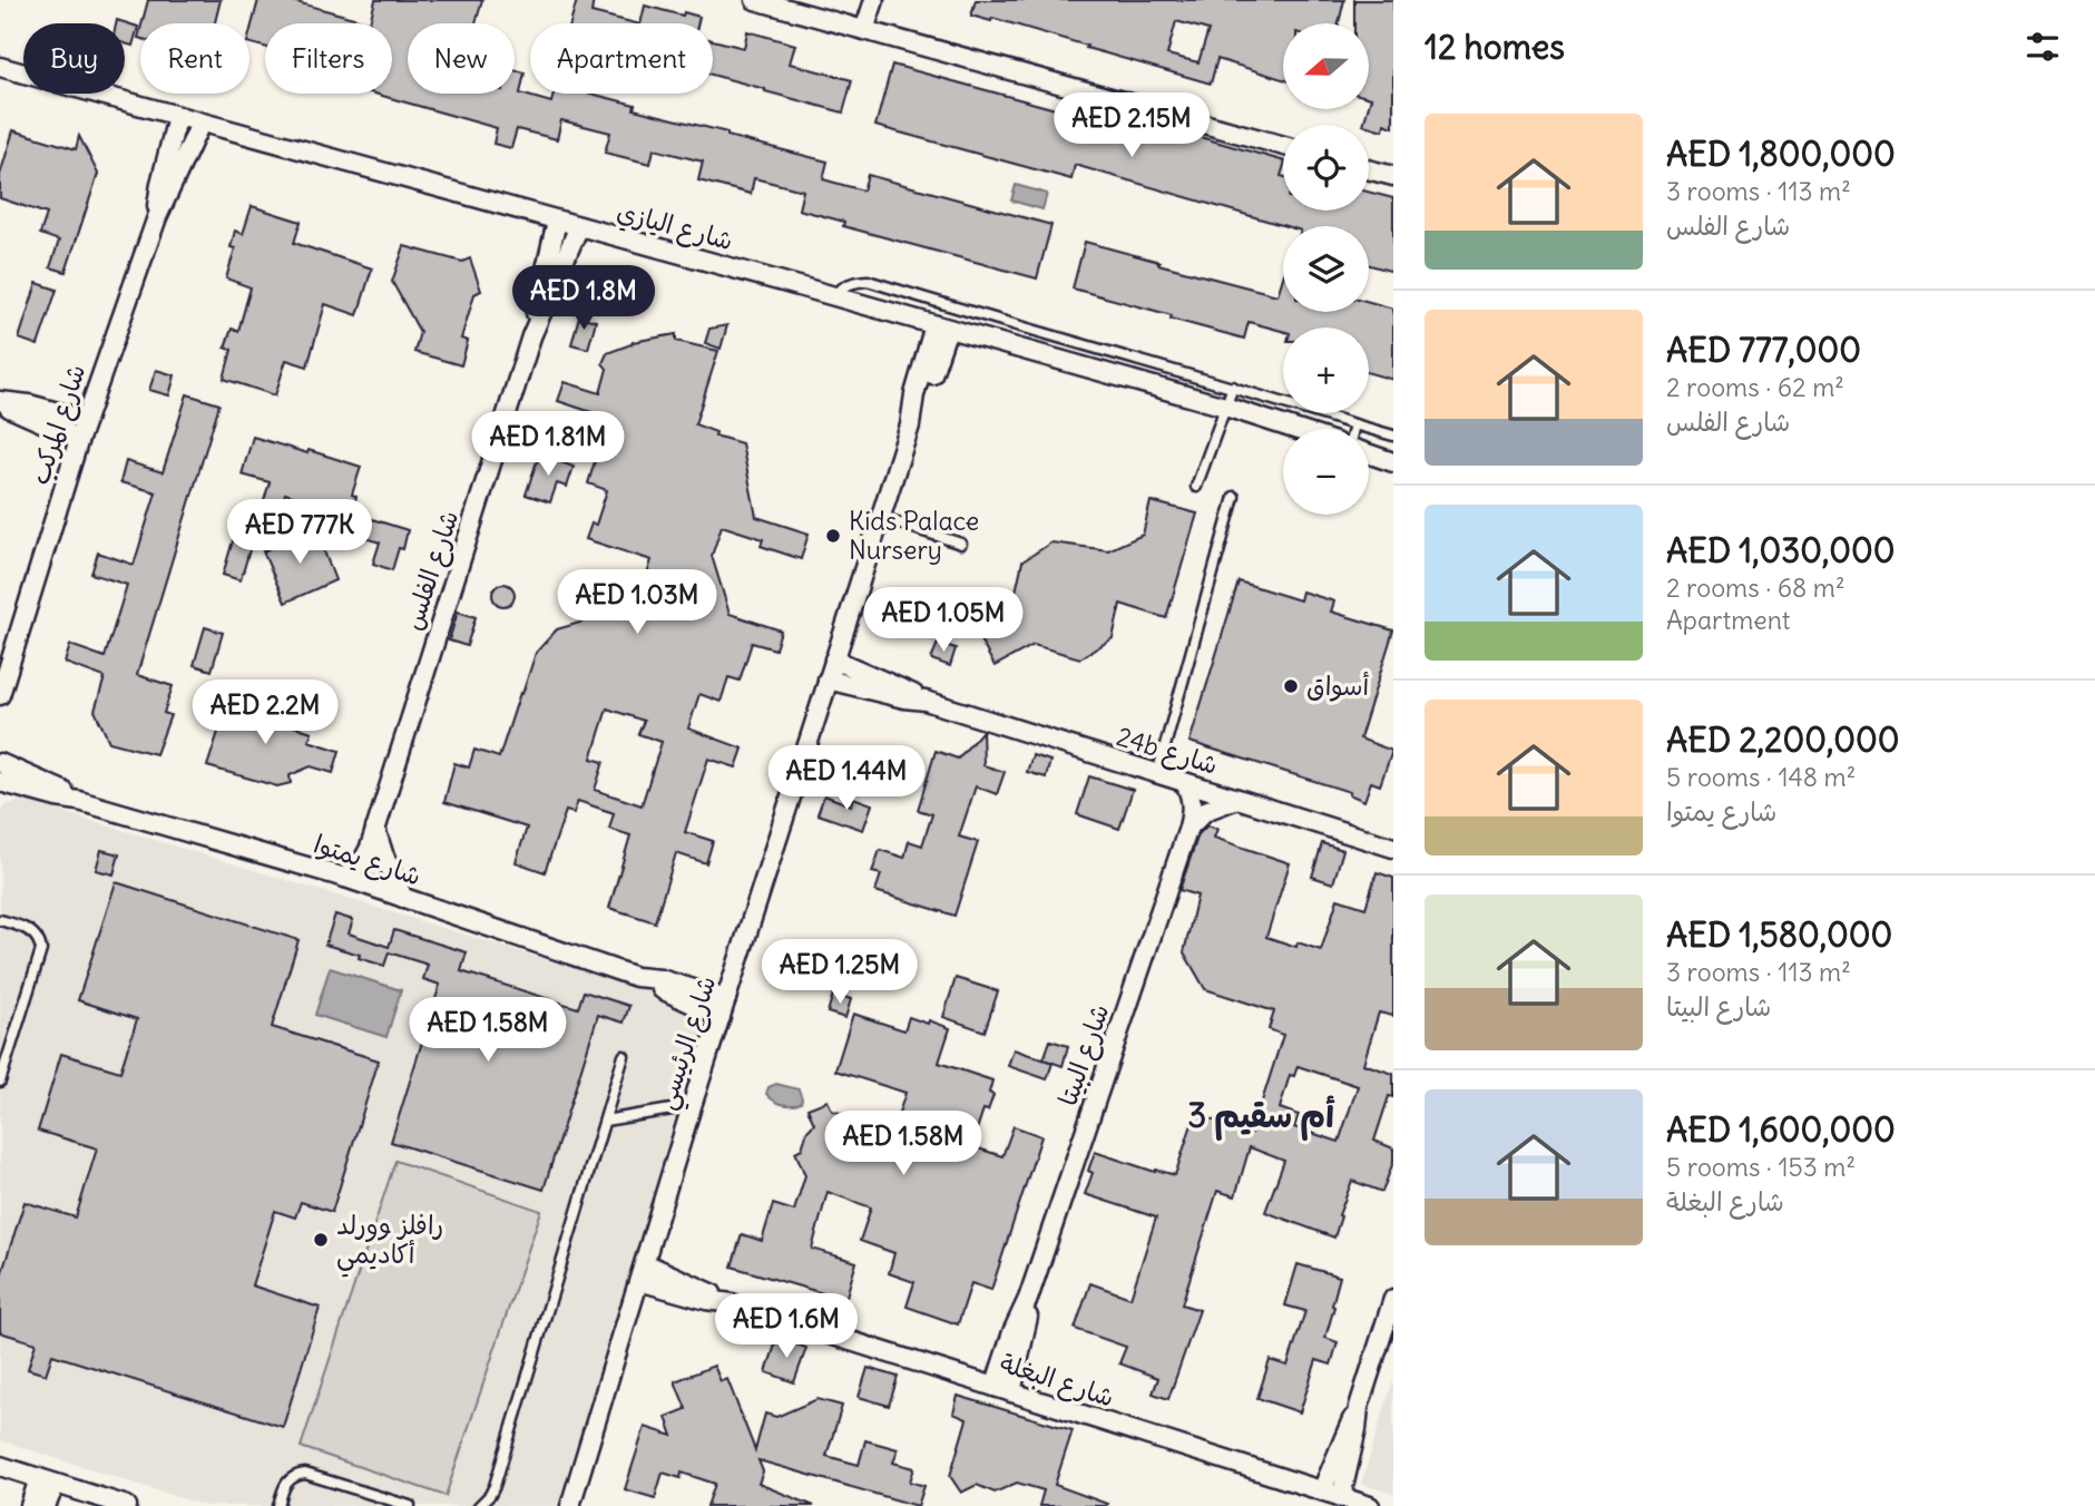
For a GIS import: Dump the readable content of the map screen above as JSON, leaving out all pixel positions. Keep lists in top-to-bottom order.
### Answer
{
  "streets": {
    "street": [
      "شارع اليازي",
      "شارع المركب",
      "شارع الفلس",
      "24b شارع",
      "شارع يمتوا",
      "شارع الرئيسي",
      "شارع البيتا",
      "شارع البغلة"
    ]
  },
  "crossings": [
    ["شارع اليازي", "شارع المركب"],
    ["شارع اليازي", "شارع الفلس"],
    ["شارع اليازي", "شارع الرئيسي"],
    ["شارع الفلس", "شارع يمتوا"],
    ["24b شارع", "شارع الرئيسي"],
    ["24b شارع", "شارع البيتا"],
    ["شارع يمتوا", "شارع الرئيسي"],
    ["شارع الرئيسي", "شارع البغلة"],
    ["شارع البيتا", "شارع البغلة"]
  ],
  "districts": ["أم سقيم 3"],
  "places": ["Kids Palace Nursery", "أسواق", "رافلز وورلد أكاديمي"],
  "north": "left",
  "page": {
    "heading": "12 homes",
    "map_buttons": ["+", "−"],
    "chip": [
      "Buy",
      "Rent",
      "Filters",
      "New",
      "Apartment"
    ],
    "price": [
      "AED 2.15M",
      "AED 1.8M",
      "AED 1.81M",
      "AED 777K",
      "AED 1.03M",
      "AED 1.05M",
      "AED 2.2M",
      "AED 1.44M",
      "AED 1.25M",
      "AED 1.58M",
      "AED 1.58M",
      "AED 1.6M"
    ],
    "list": [
      {
        "name": "AED 1,800,000",
        "note": "3 rooms · 113 m² · شارع الفلس"
      },
      {
        "name": "AED 777,000",
        "note": "2 rooms · 62 m² · شارع الفلس"
      },
      {
        "name": "AED 1,030,000",
        "note": "2 rooms · 68 m² · Apartment"
      },
      {
        "name": "AED 2,200,000",
        "note": "5 rooms · 148 m² · شارع يمتوا"
      },
      {
        "name": "AED 1,580,000",
        "note": "3 rooms · 113 m² · شارع البيتا"
      },
      {
        "name": "AED 1,600,000",
        "note": "5 rooms · 153 m² · شارع البغلة"
      }
    ]
  }
}
